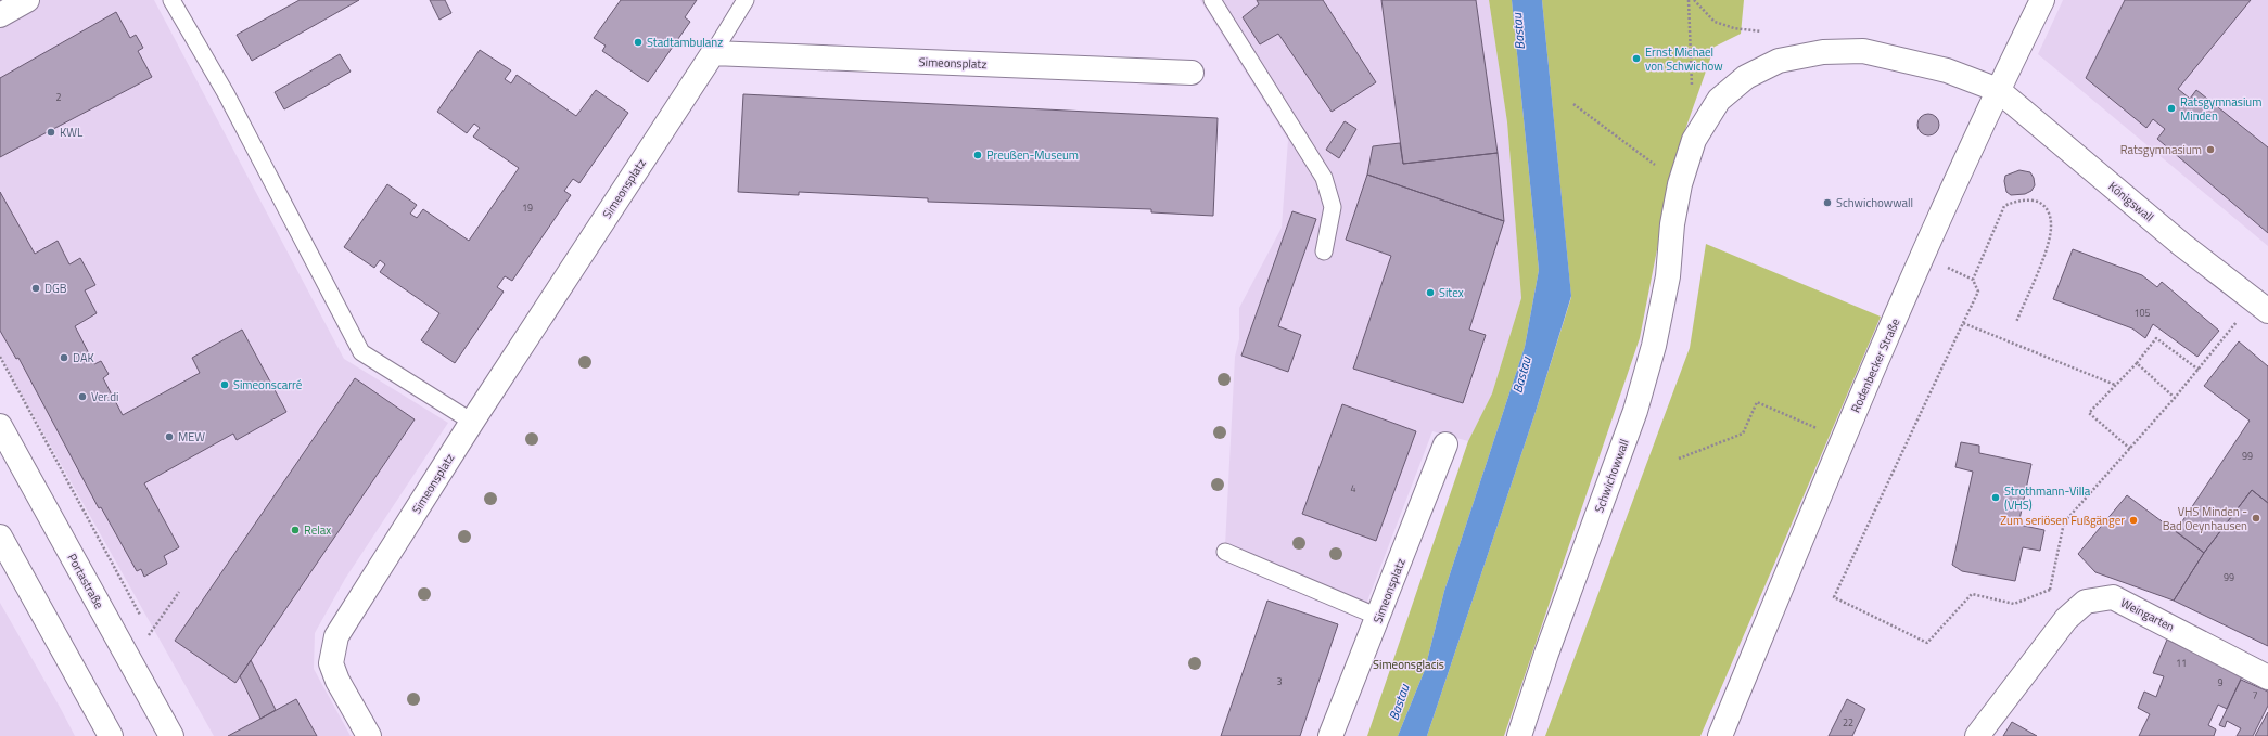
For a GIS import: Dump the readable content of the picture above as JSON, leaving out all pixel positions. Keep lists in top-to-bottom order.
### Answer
{
  "streets": {
    "street": [
      "Simeonsplatz",
      "Königswall",
      "Rodenbecker Straße",
      "Schwichowwall",
      "Portastraße",
      "Weingarten"
    ]
  },
  "crossings": [
    ["Königswall", "Rodenbecker Straße"],
    ["Königswall", "Schwichowwall"],
    ["Rodenbecker Straße", "Schwichowwall"]
  ],
  "water": ["Bastau"],
  "parks": ["Simeonsglacis"],
  "places": [
    "Stadtambulanz",
    "Ernst Michael von Schwichow",
    "Ratsgymnasium Minden",
    "KWL",
    "Ratsgymnasium",
    "Preußen-Museum",
    "Schwichowwall",
    "DGB",
    "Sitex",
    "DAK",
    "Simeonscarré",
    "Ver.di",
    "MEW",
    "Strothmann-Villa (VHS)",
    "VHS Minden - Bad Oeynhausen",
    "Zum seriösen Fußgänger",
    "Relax"
  ],
  "house_numbers": [
    "2",
    "19",
    "105",
    "99",
    "4",
    "99",
    "11",
    "3",
    "9",
    "7",
    "22"
  ]
}
